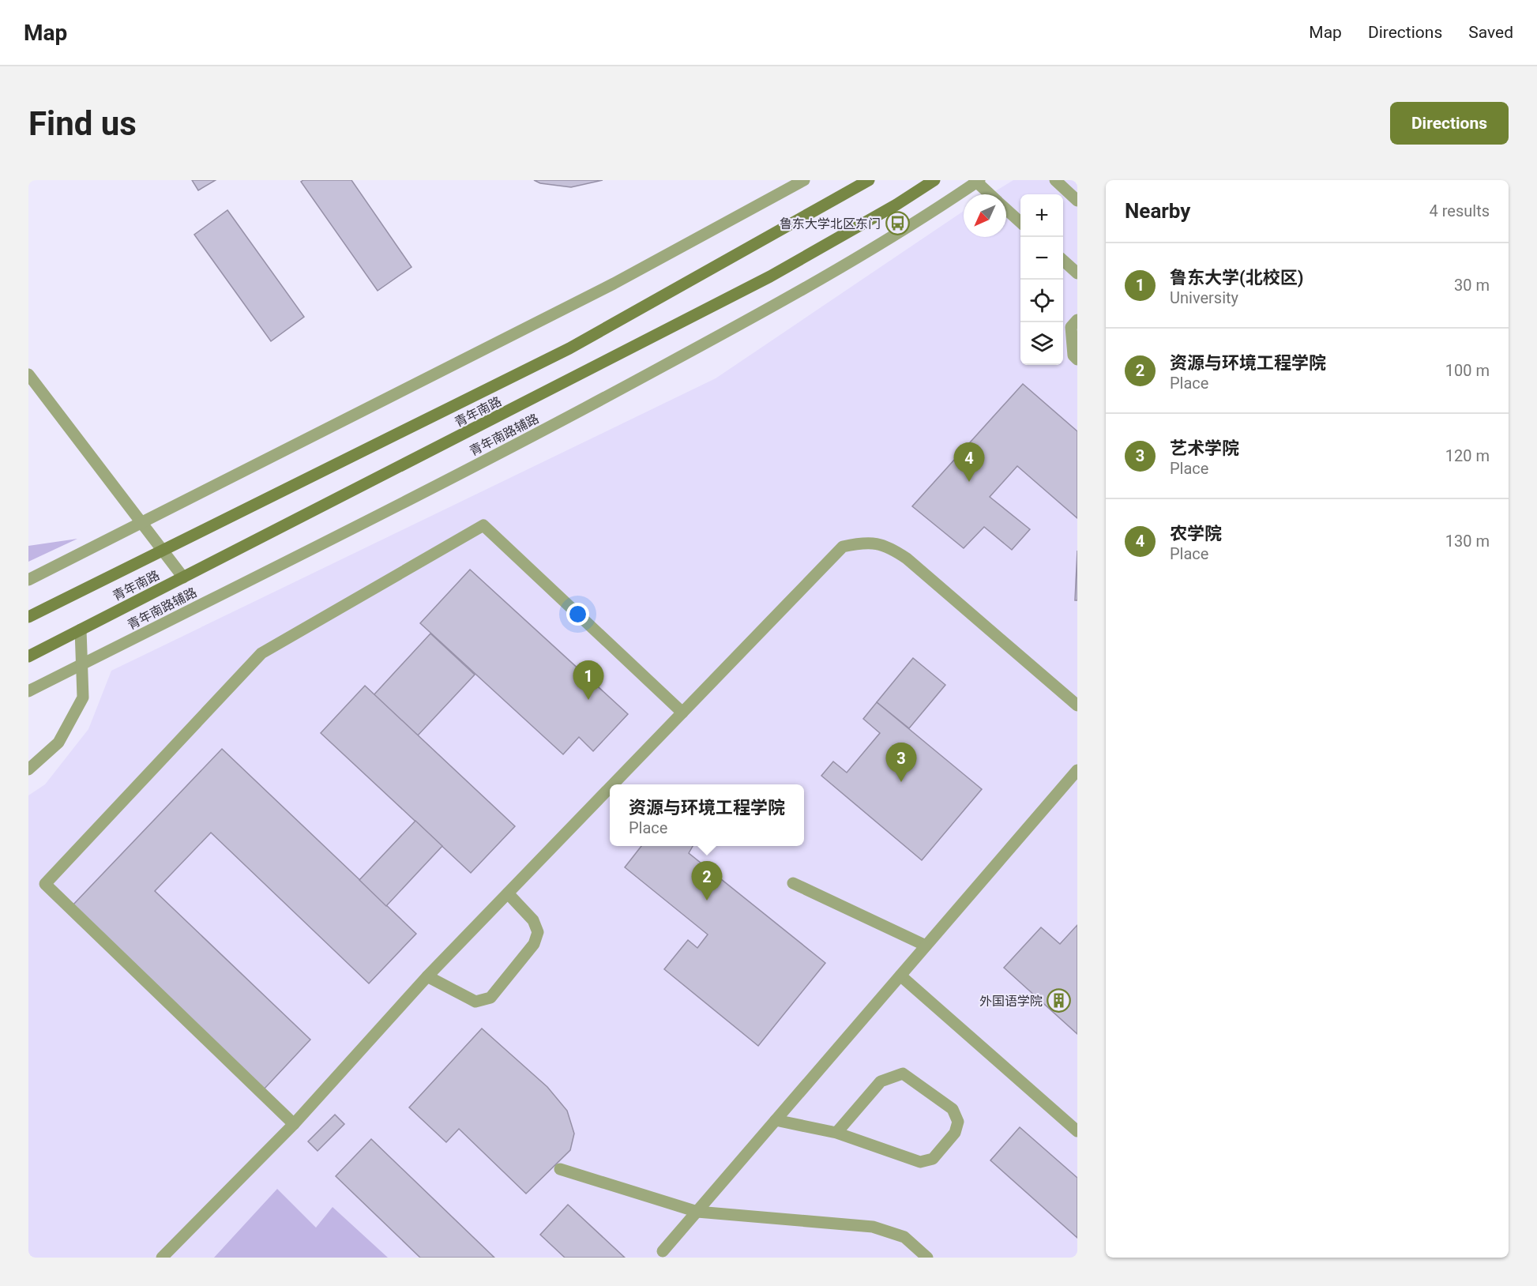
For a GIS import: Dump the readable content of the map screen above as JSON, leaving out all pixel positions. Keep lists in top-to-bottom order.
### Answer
{
  "streets": {
    "main road": ["青年南路"],
    "street": ["青年南路辅路"]
  },
  "places": {
    "bus stop": ["鲁东大学北区东门"],
    "building": ["外国语学院"]
  },
  "north": "bottom left",
  "page": {
    "header": "Map",
    "nav": ["Map", "Directions", "Saved"],
    "buttons": "Directions",
    "title": "Find us",
    "heading": ["Nearby", "4 results"],
    "map_buttons": ["+", "−"],
    "list": [
      {
        "mark": "1",
        "name": "鲁东大学(北校区)",
        "note": "University",
        "value": "30 m"
      },
      {
        "mark": "2",
        "name": "资源与环境工程学院",
        "note": "Place",
        "value": "100 m"
      },
      {
        "mark": "3",
        "name": "艺术学院",
        "note": "Place",
        "value": "120 m"
      },
      {
        "mark": "4",
        "name": "农学院",
        "note": "Place",
        "value": "130 m"
      }
    ],
    "pins": [
      "4",
      "1",
      "3",
      "2"
    ],
    "popup": ["资源与环境工程学院", "Place"]
  }
}
